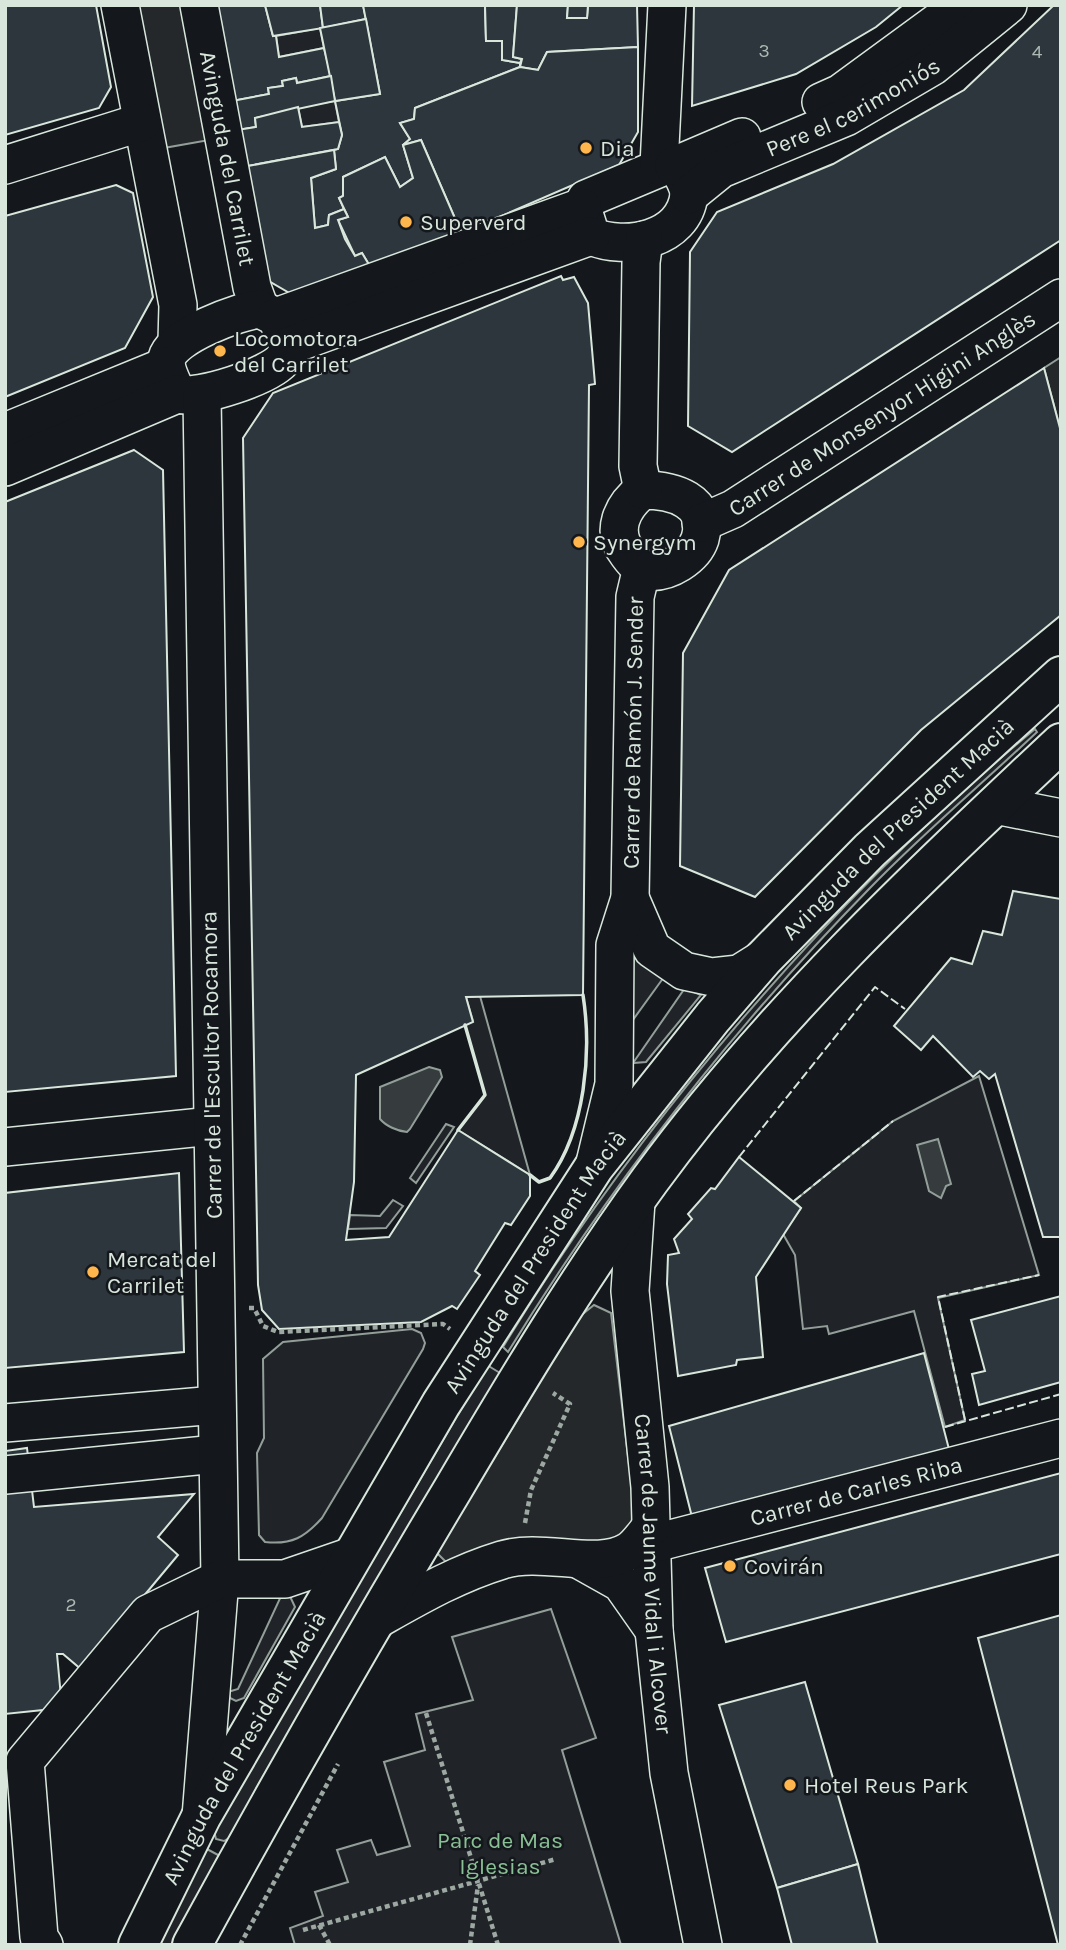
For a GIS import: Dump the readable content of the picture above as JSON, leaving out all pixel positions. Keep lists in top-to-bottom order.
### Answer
{
  "streets": {
    "main road": ["Avinguda del President Macià"],
    "street": [
      "Pere el cerimoniós",
      "Avinguda del Carrilet",
      "Carrer de Monsenyor Higini Anglès",
      "Carrer de Ramón J. Sender",
      "Carrer de l'Escultor Rocamora",
      "Carrer de Carles Riba",
      "Carrer de Jaume Vidal i Alcover"
    ]
  },
  "crossings": [
    ["Carrer de Monsenyor Higini Anglès", "Carrer de Ramón J. Sender"],
    ["Carrer de Ramón J. Sender", "Avinguda del President Macià"],
    ["Avinguda del President Macià", "Carrer de l'Escultor Rocamora"],
    ["Avinguda del President Macià", "Carrer de Jaume Vidal i Alcover"],
    ["Carrer de Carles Riba", "Carrer de Jaume Vidal i Alcover"]
  ],
  "parks": ["Parc de Mas Iglesias"],
  "places": [
    "Dia",
    "Superverd",
    "Locomotora del Carrilet",
    "Synergym",
    "Mercat del Carrilet",
    "Covirán",
    "Hotel Reus Park"
  ],
  "house_numbers": ["3", "4", "2"]
}
